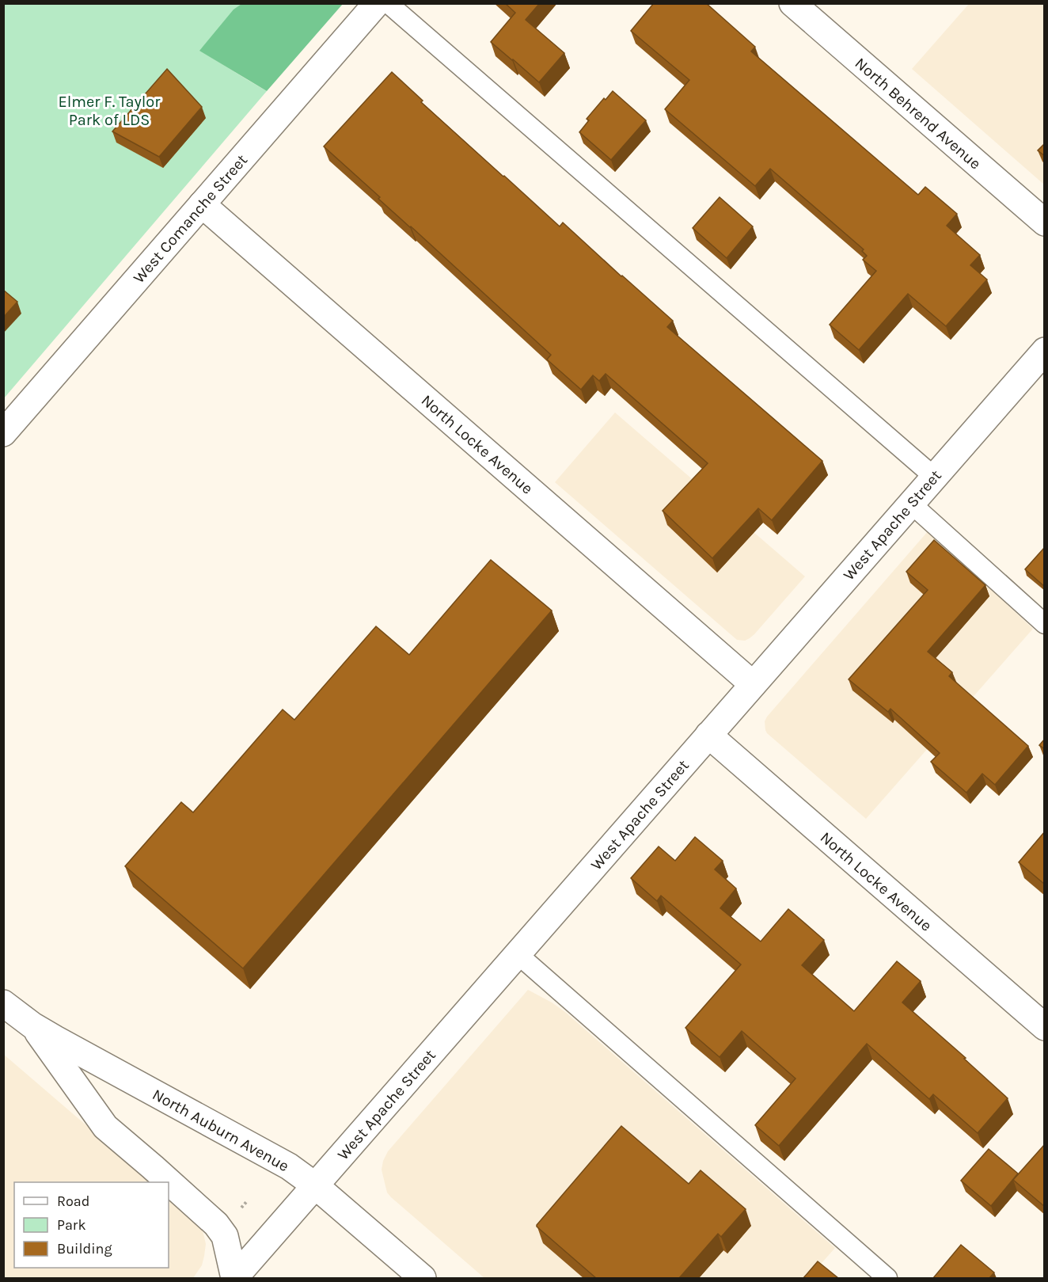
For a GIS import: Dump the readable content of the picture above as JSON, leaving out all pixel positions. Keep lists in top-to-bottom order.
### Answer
{
  "streets": {
    "main road": [
      "North Behrend Avenue",
      "West Comanche Street",
      "North Locke Avenue",
      "West Apache Street",
      "North Auburn Avenue"
    ]
  },
  "crossings": [
    ["West Comanche Street", "North Locke Avenue"],
    ["North Locke Avenue", "West Apache Street"],
    ["West Apache Street", "North Auburn Avenue"]
  ],
  "parks": ["Elmer F. Taylor Park of LDS"],
  "legend": ["Road", "Park", "Building"]
}
